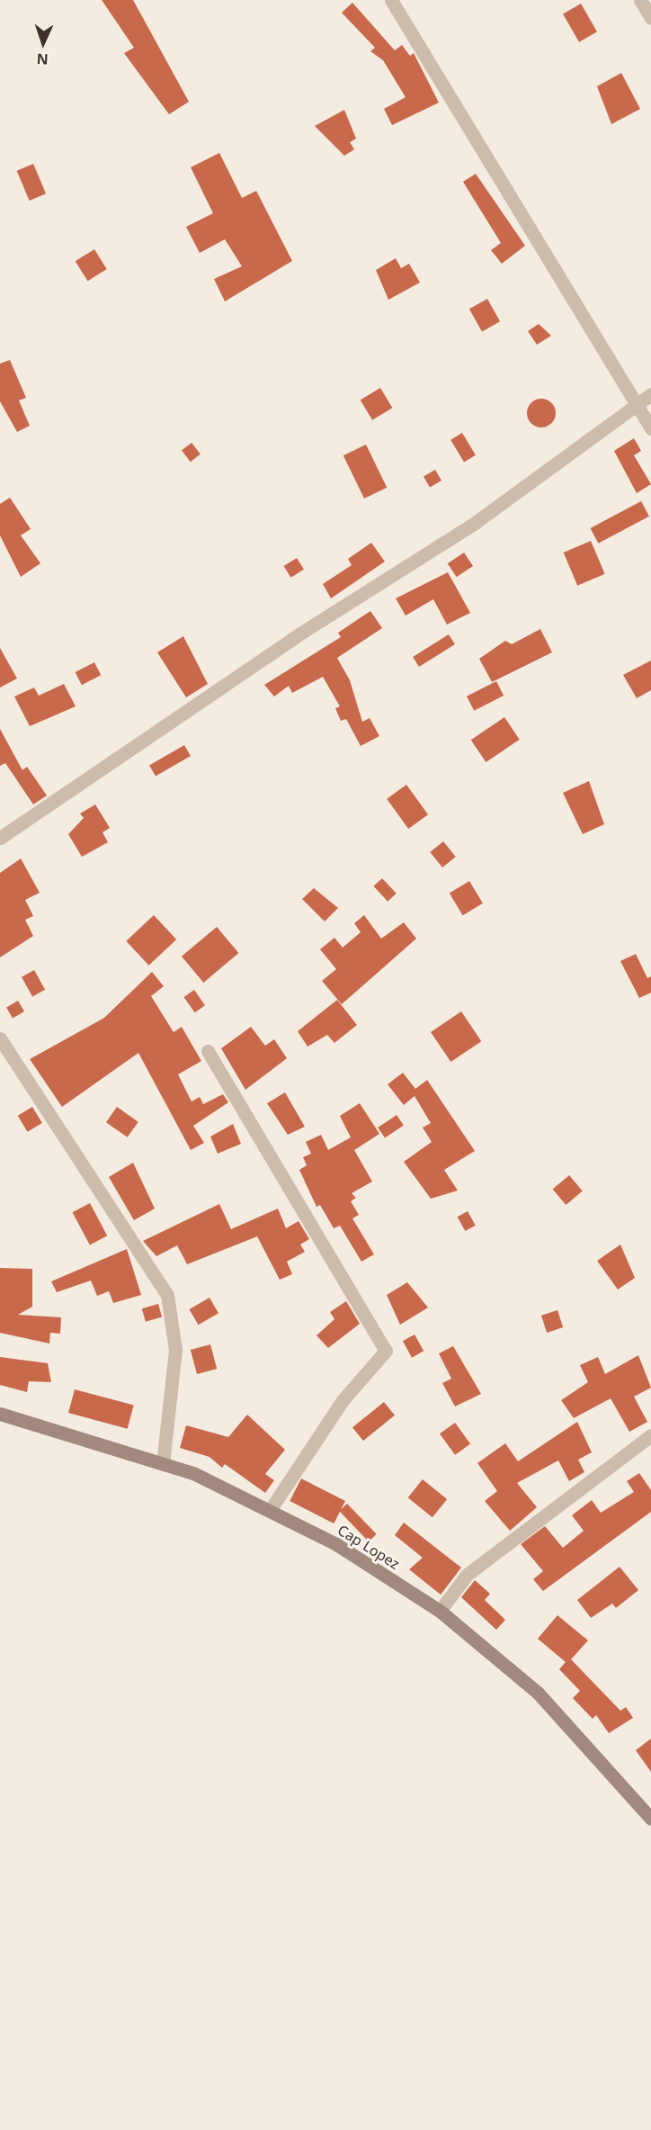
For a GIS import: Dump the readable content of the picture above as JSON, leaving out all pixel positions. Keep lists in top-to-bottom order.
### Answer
{
  "streets": {
    "street": ["Cap Lopez"]
  },
  "north": "bottom"
}
